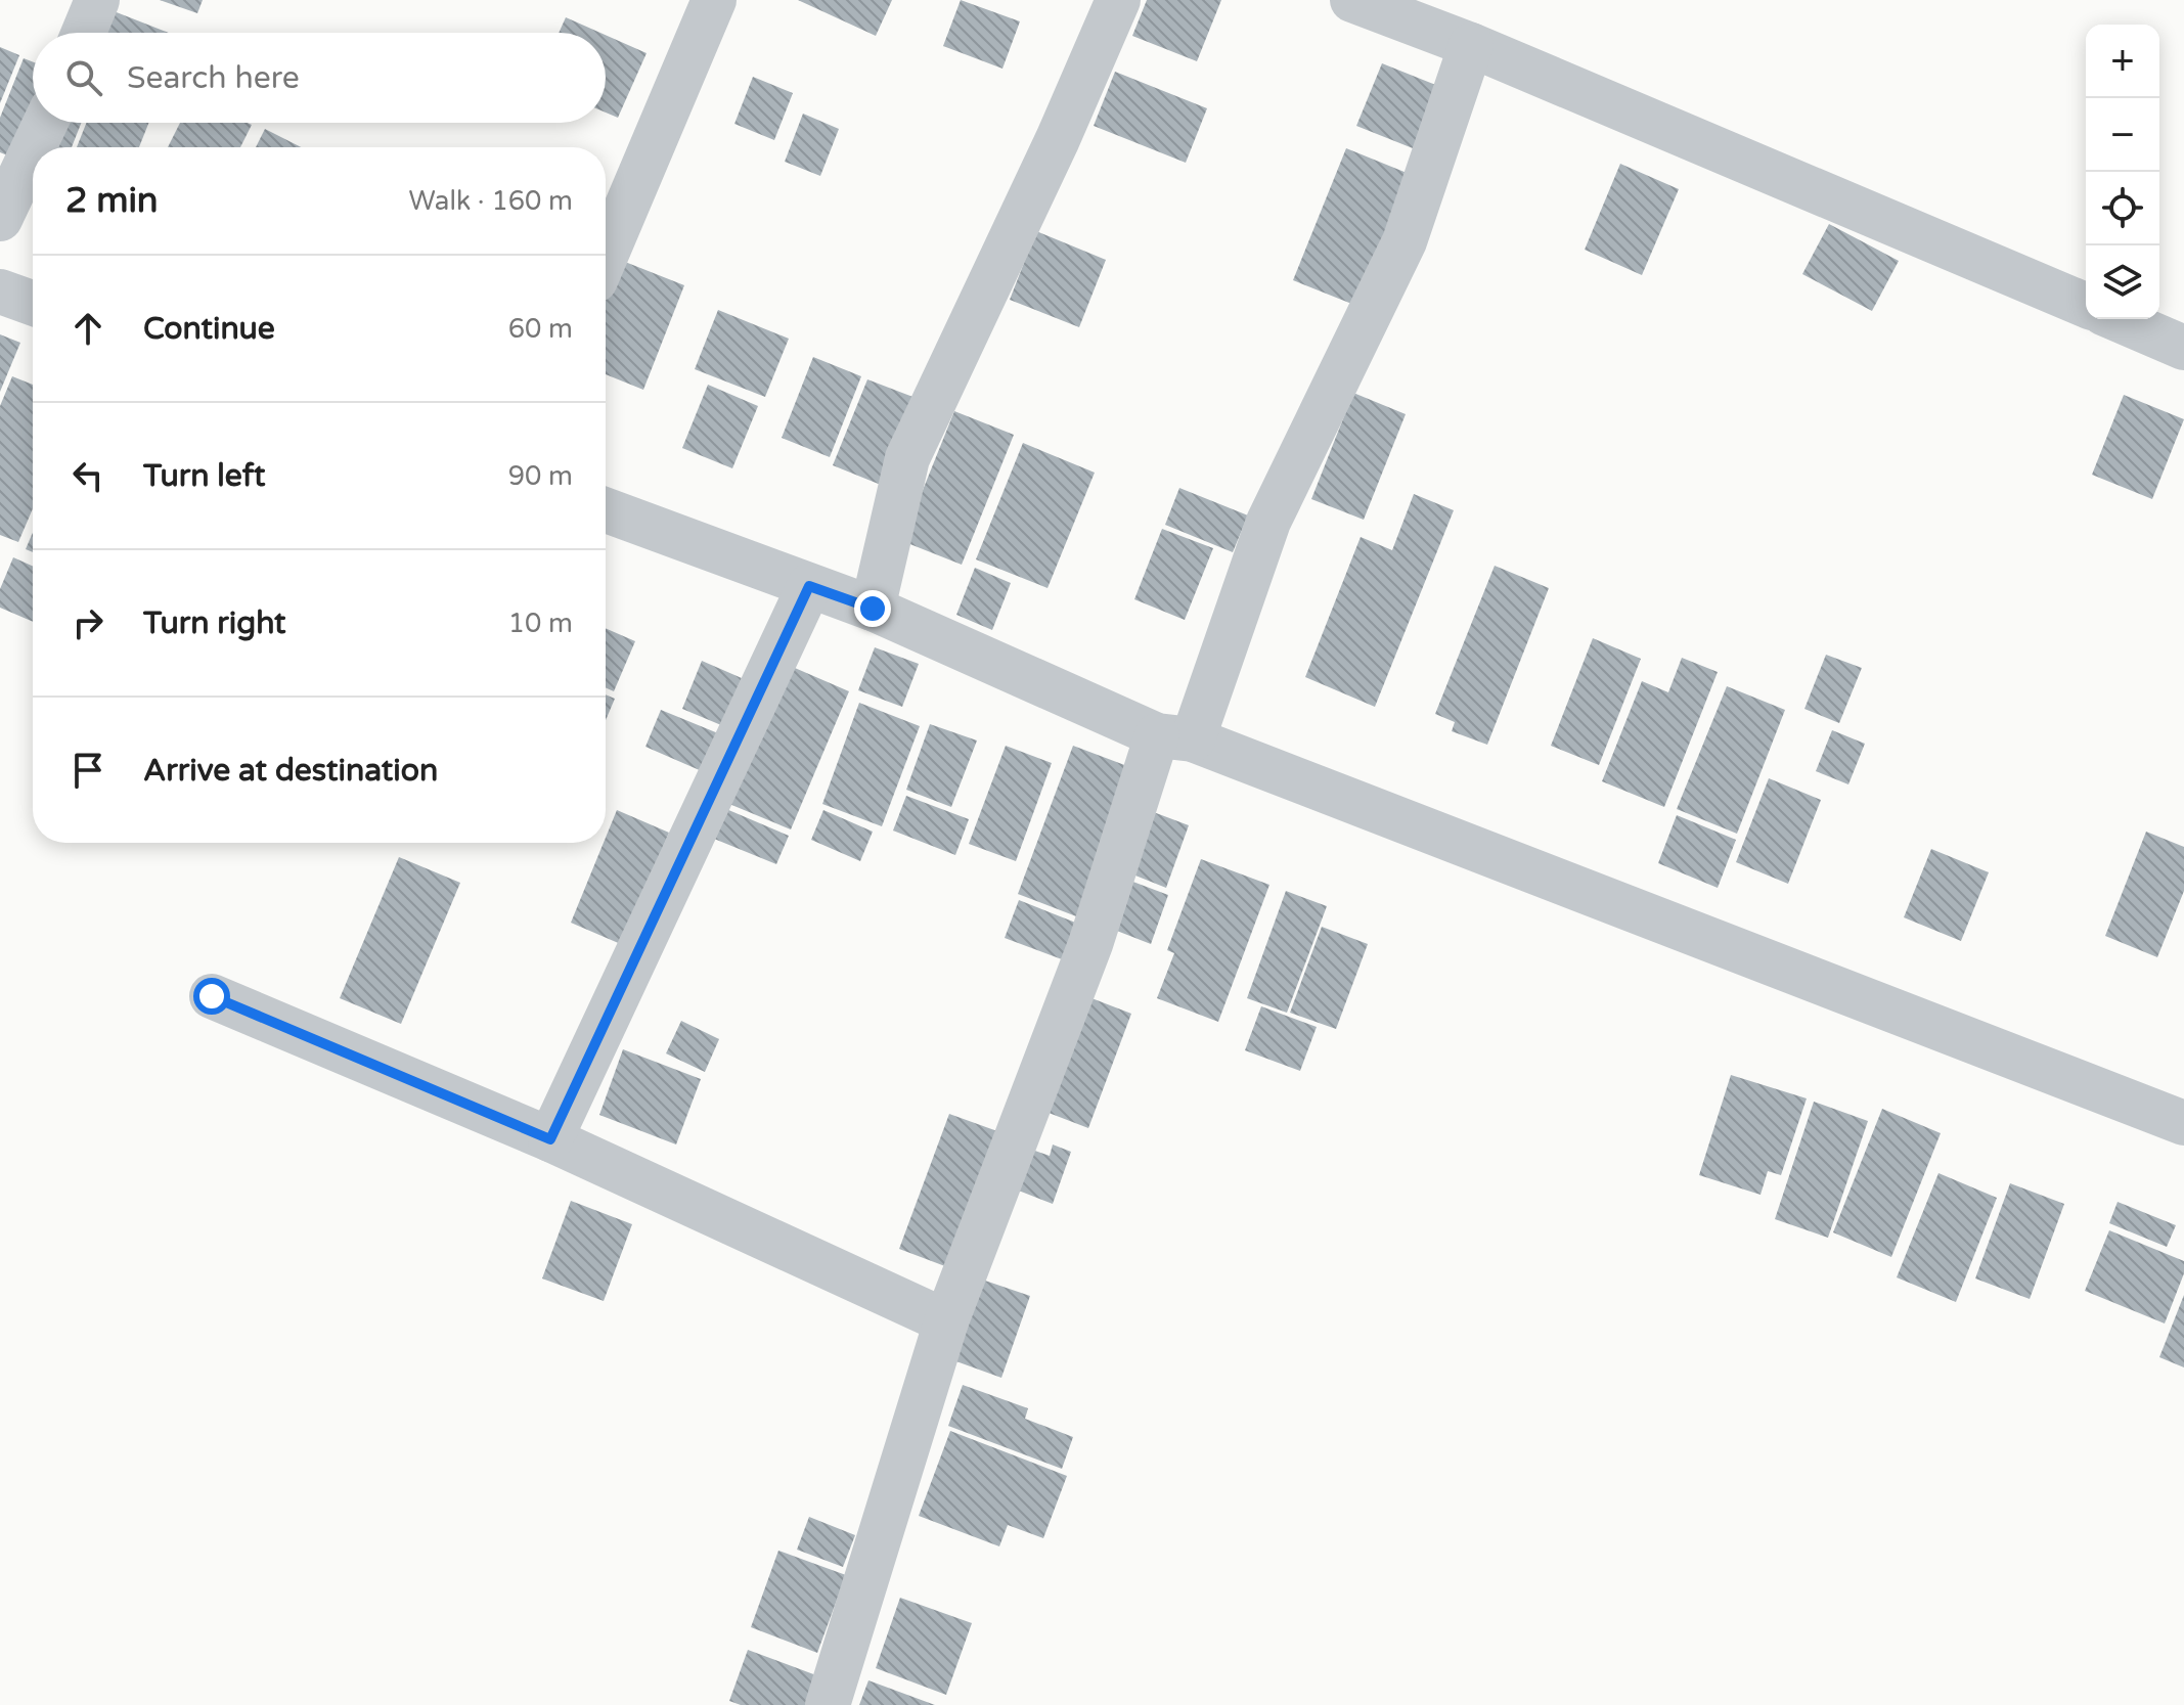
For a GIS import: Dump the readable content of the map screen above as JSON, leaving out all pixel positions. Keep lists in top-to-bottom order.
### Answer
{
  "page": {
    "map_buttons": ["+", "−"],
    "search": "Search here",
    "heading": ["2 min", "Walk · 160 m"],
    "list": [
      ["Continue", "60 m"],
      ["Turn left", "90 m"],
      ["Turn right", "10 m"],
      "Arrive at destination"
    ]
  }
}
